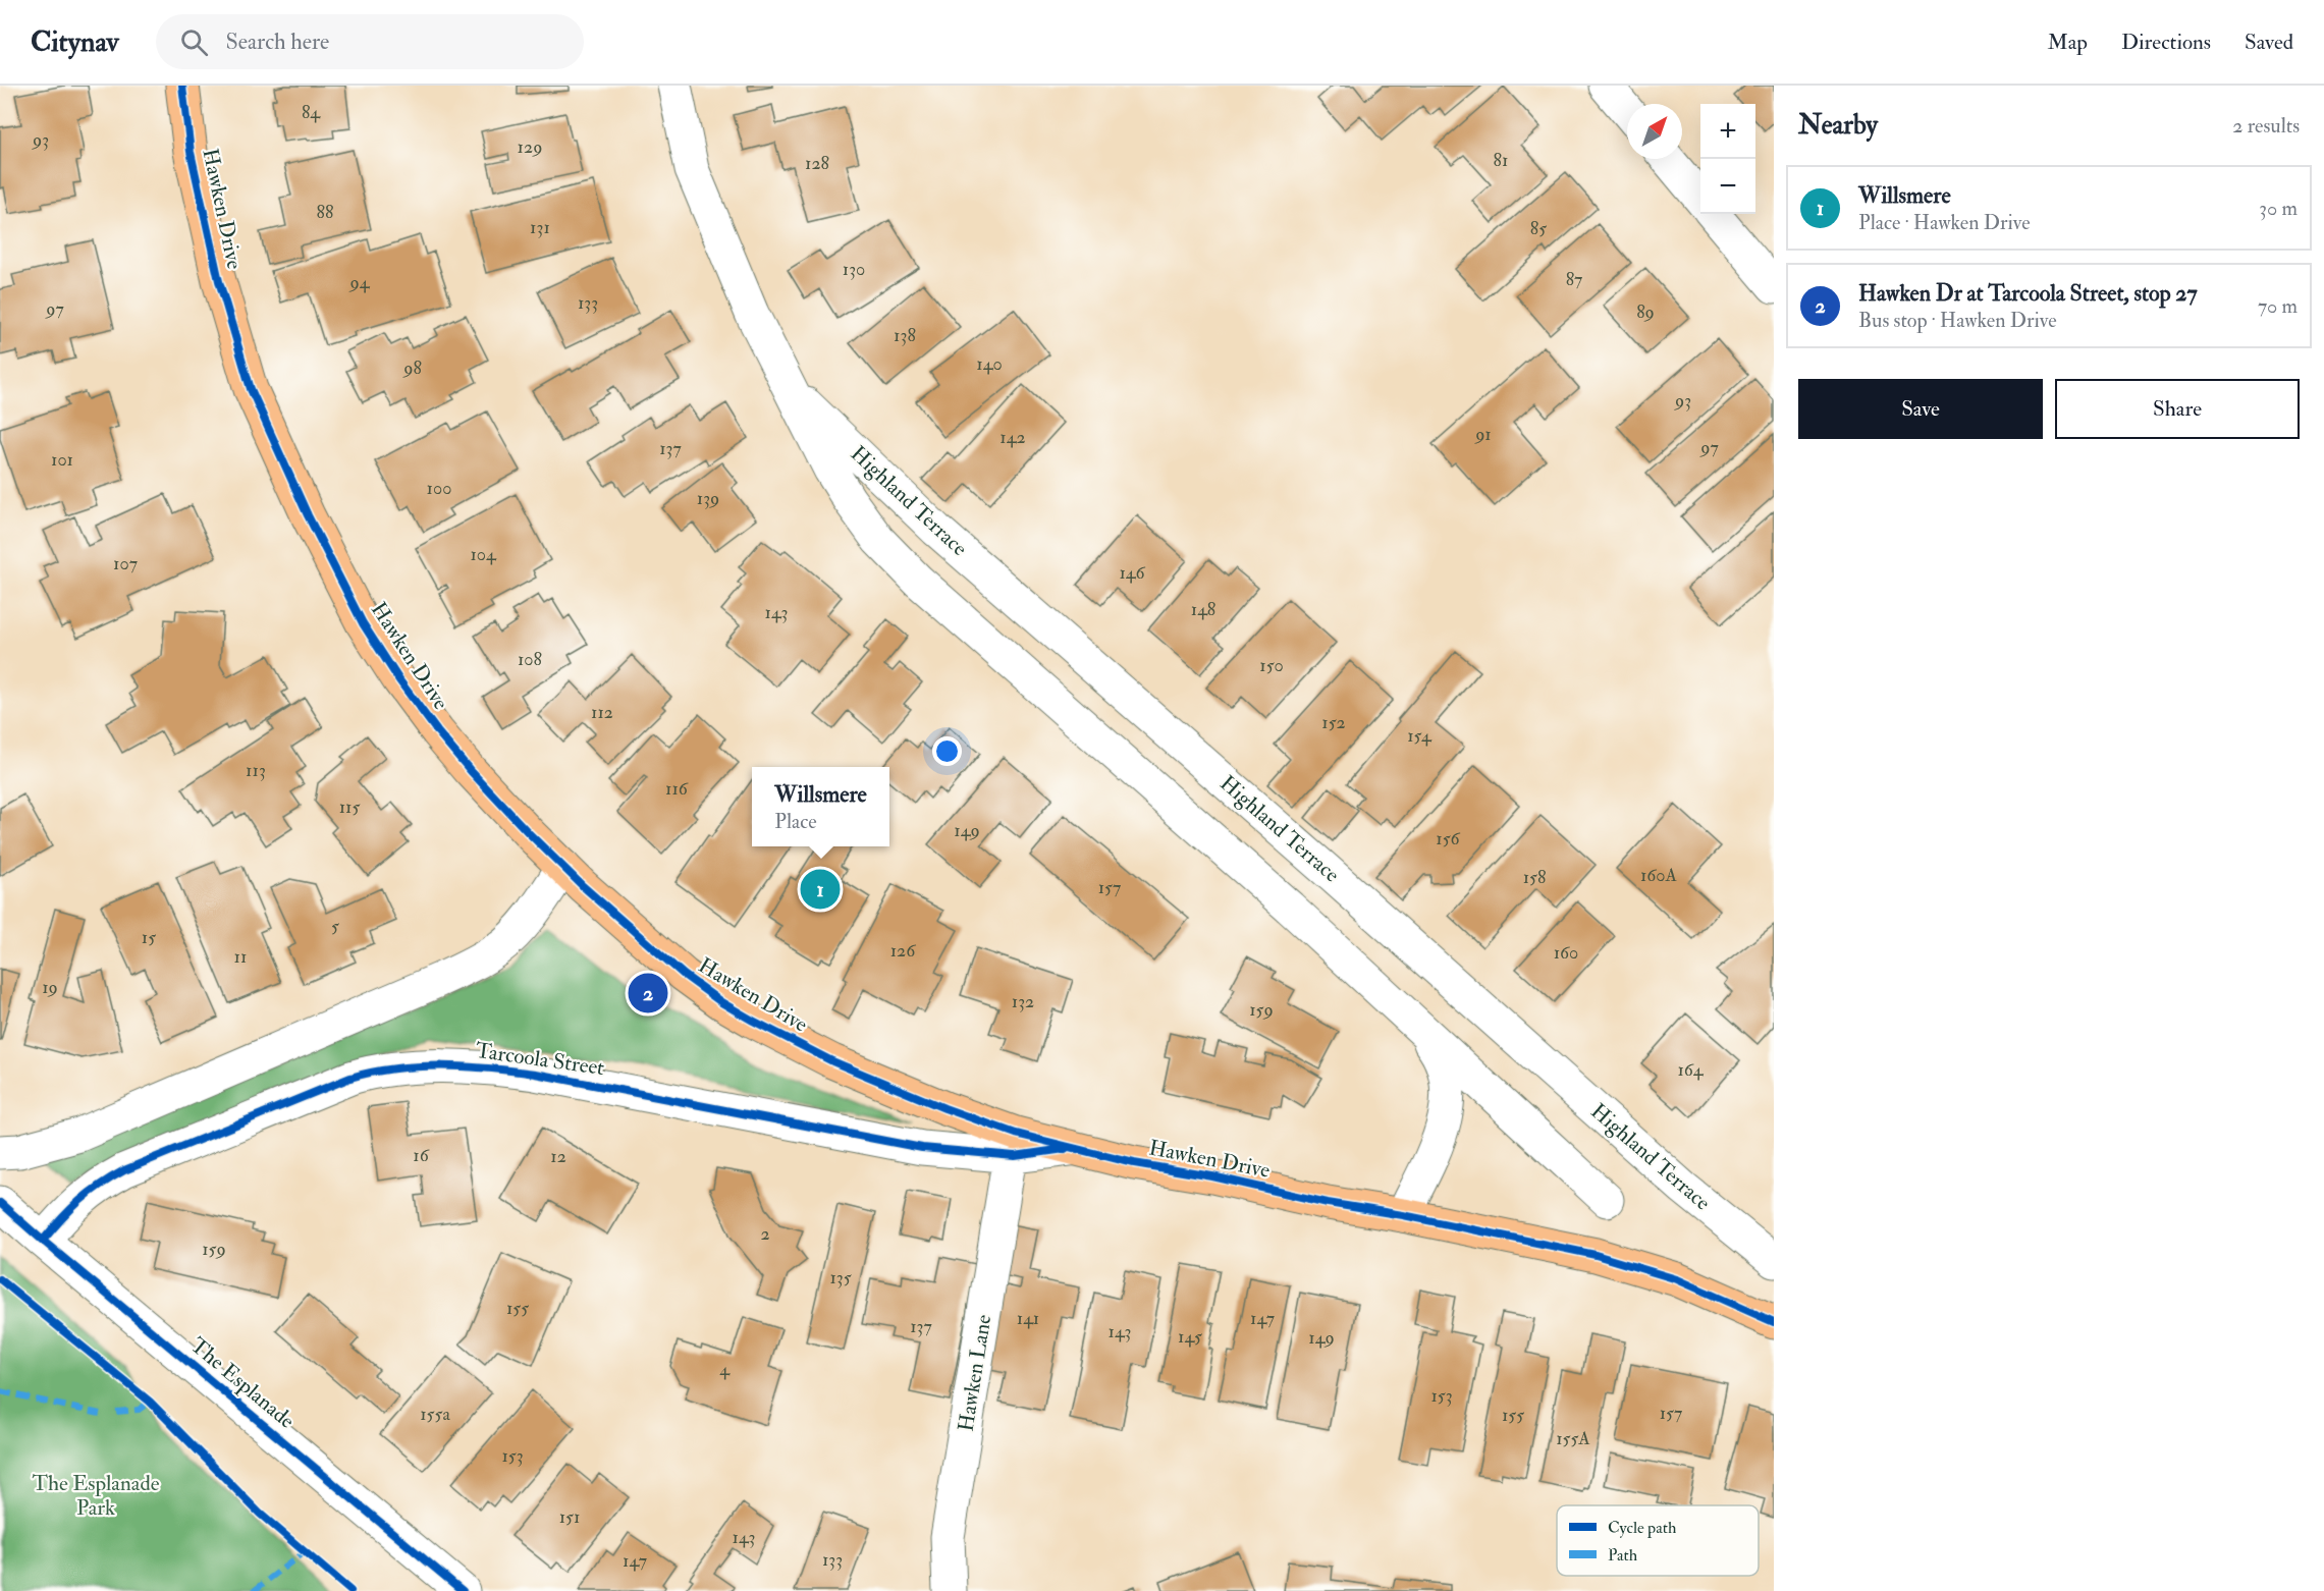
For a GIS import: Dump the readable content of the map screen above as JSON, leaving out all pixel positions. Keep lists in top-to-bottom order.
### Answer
{
  "streets": {
    "main road": ["Hawken Drive"],
    "street": [
      "Highland Terrace",
      "Tarcoola Street",
      "Hawken Lane",
      "The Esplanade"
    ]
  },
  "crossings": [
    ["Hawken Drive", "Highland Terrace"],
    ["Hawken Drive", "Tarcoola Street"],
    ["Tarcoola Street", "Hawken Lane"],
    ["Tarcoola Street", "The Esplanade"]
  ],
  "parks": ["The Esplanade Park"],
  "house_numbers": [
    "84",
    "93",
    "129",
    "81",
    "128",
    "88",
    "131",
    "85",
    "130",
    "87",
    "94",
    "133",
    "97",
    "89",
    "138",
    "140",
    "98",
    "93",
    "91",
    "142",
    "97",
    "137",
    "101",
    "100",
    "139",
    "104",
    "107",
    "146",
    "148",
    "143",
    "108",
    "150",
    "112",
    "152",
    "154",
    "113",
    "116",
    "115",
    "149",
    "156",
    "160A",
    "158",
    "157",
    "5",
    "15",
    "126",
    "160",
    "11",
    "19",
    "132",
    "159",
    "164",
    "16",
    "12",
    "2",
    "159",
    "135",
    "155",
    "141",
    "147",
    "137",
    "143",
    "145",
    "149",
    "4",
    "153",
    "157",
    "155a",
    "155",
    "155A",
    "153",
    "151",
    "143",
    "133",
    "147"
  ],
  "legend": ["Cycle path", "Path"],
  "north": "top right",
  "page": {
    "header": "Citynav",
    "search": "Search here",
    "nav": ["Map", "Directions", "Saved"],
    "heading": ["Nearby", "2 results"],
    "map_buttons": ["+", "−"],
    "list": [
      {
        "mark": "1",
        "name": "Willsmere",
        "note": "Place · Hawken Drive",
        "value": "30 m"
      },
      {
        "mark": "2",
        "name": "Hawken Dr at Tarcoola Street, stop 27",
        "note": "Bus stop · Hawken Drive",
        "value": "70 m"
      }
    ],
    "buttons": ["Save", "Share"],
    "popup": ["Willsmere", "Place"],
    "pins": ["1", "2"]
  }
}
